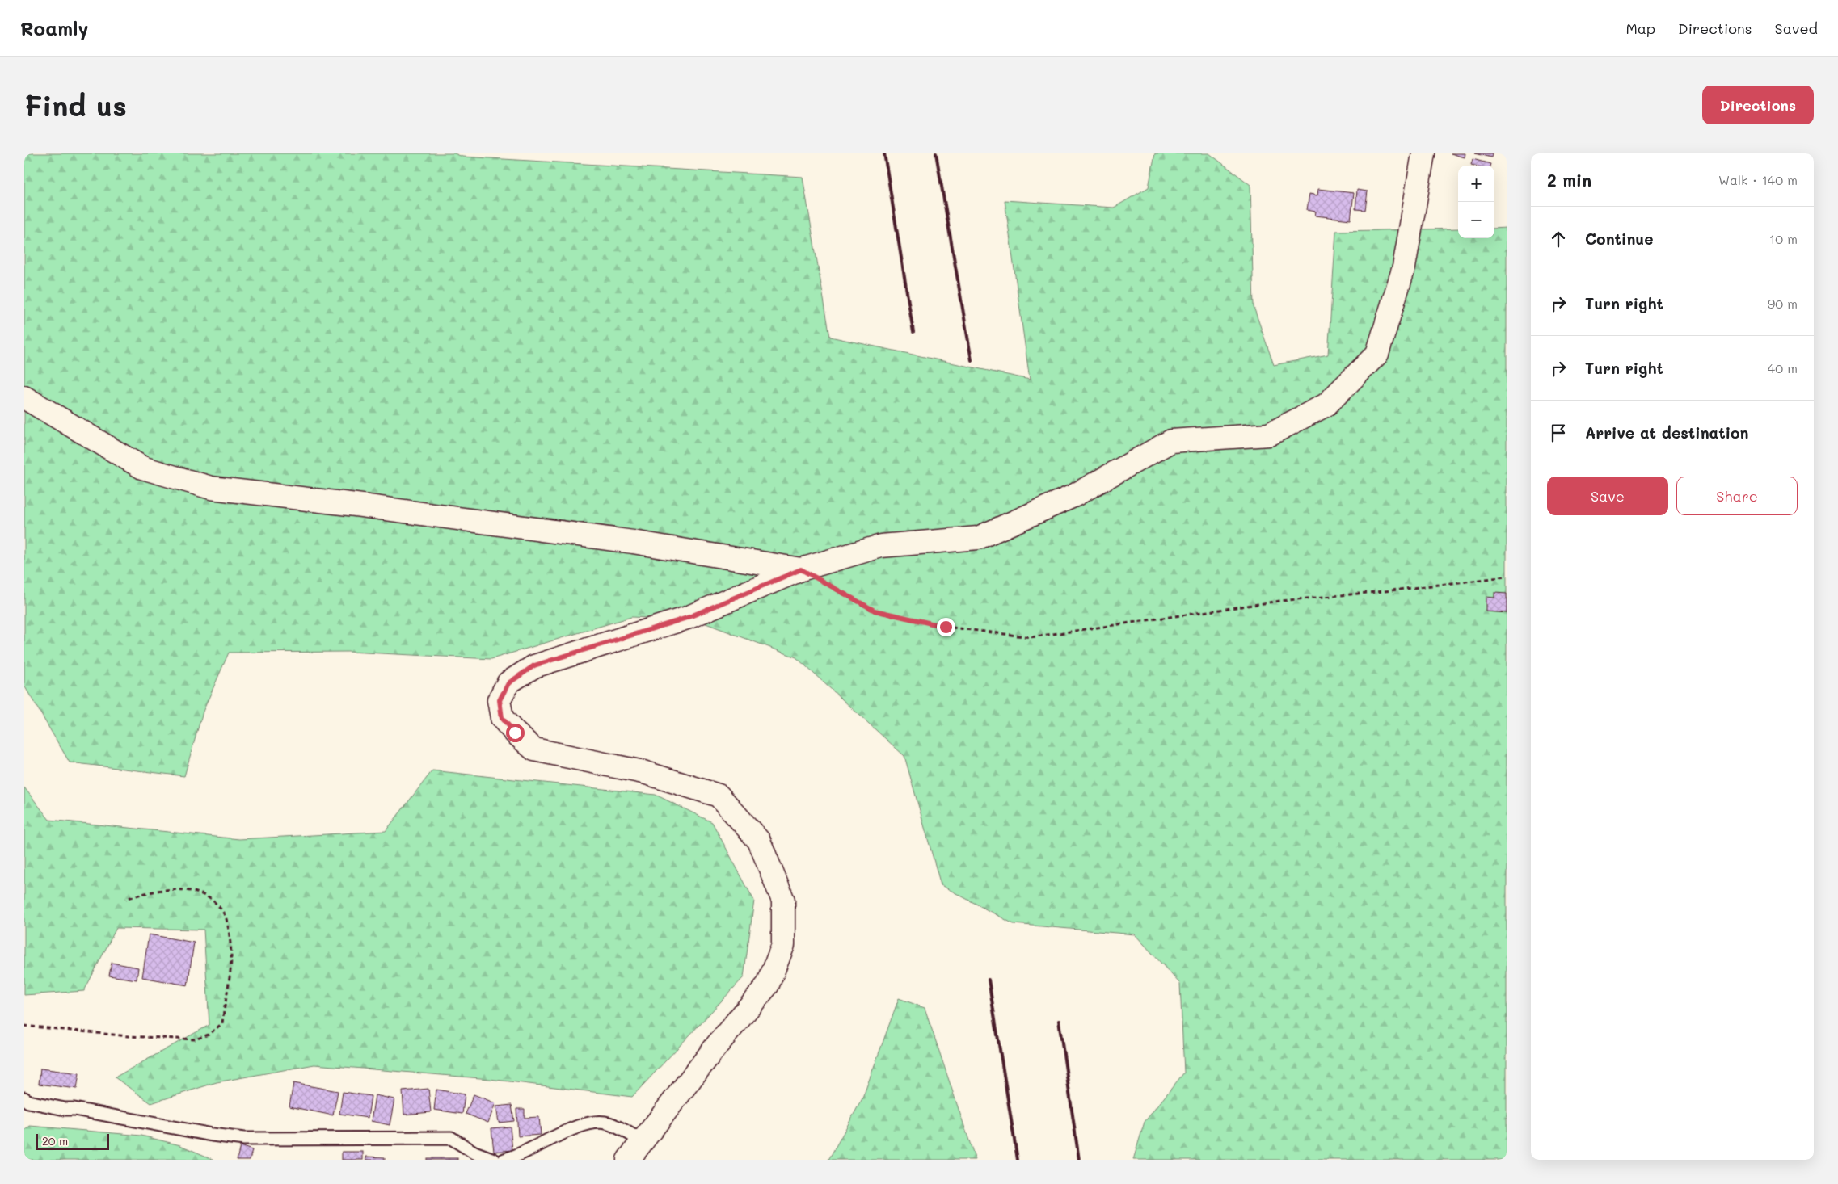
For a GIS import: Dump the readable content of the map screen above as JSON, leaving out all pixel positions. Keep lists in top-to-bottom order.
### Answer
{
  "scale_bar": "20 m",
  "page": {
    "header": "Roamly",
    "nav": ["Map", "Directions", "Saved"],
    "buttons": [
      "Directions",
      ["Save", "Share"]
    ],
    "title": "Find us",
    "heading": ["2 min", "Walk · 140 m"],
    "map_buttons": ["+", "−"],
    "list": [
      ["Continue", "10 m"],
      ["Turn right", "90 m"],
      ["Turn right", "40 m"],
      "Arrive at destination"
    ],
    "scale": "20 m"
  }
}
